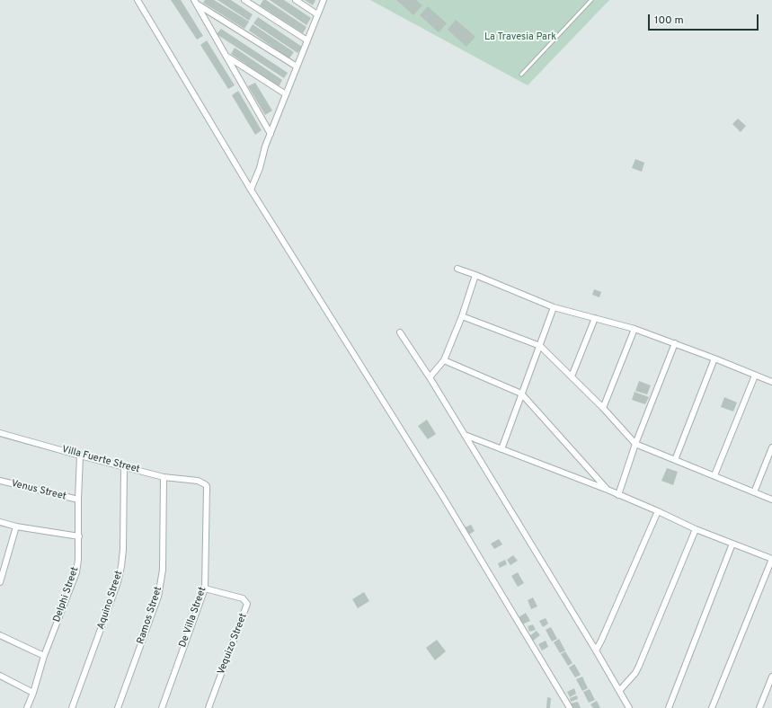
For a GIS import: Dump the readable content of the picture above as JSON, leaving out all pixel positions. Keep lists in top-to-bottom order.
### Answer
{
  "streets": {
    "street": [
      "Villa Fuerte Street",
      "Venus Street",
      "Delphi Street",
      "Aquino Street",
      "Ramos Street",
      "De Villa Street",
      "Vequizo Street"
    ]
  },
  "crossings": [
    ["Villa Fuerte Street", "Delphi Street"],
    ["Villa Fuerte Street", "Aquino Street"],
    ["Villa Fuerte Street", "Ramos Street"],
    ["Villa Fuerte Street", "De Villa Street"],
    ["Venus Street", "Delphi Street"],
    ["De Villa Street", "Vequizo Street"]
  ],
  "parks": ["La Travesia Park"],
  "scale_bar": "100 m"
}
